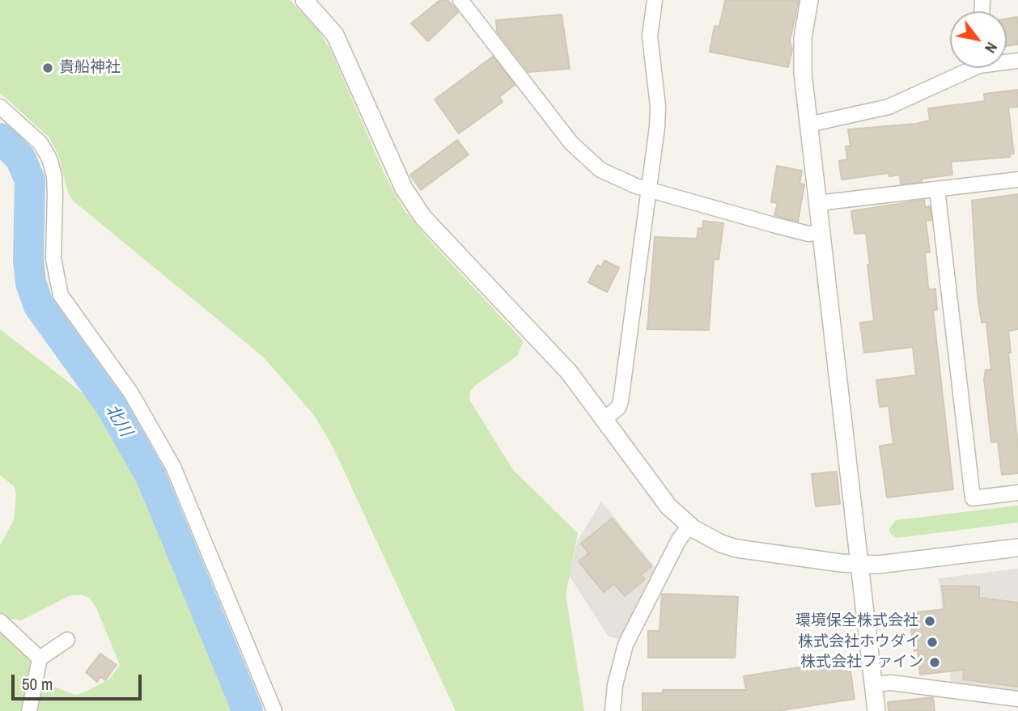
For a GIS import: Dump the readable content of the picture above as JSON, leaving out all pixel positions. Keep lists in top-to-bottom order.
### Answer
{
  "water": ["北川"],
  "places": [
    "貴船神社",
    "環境保全株式会社",
    "株式会社ホウダイ",
    "株式会社ファイン"
  ],
  "scale_bar": "50 m",
  "north": "bottom right"
}
